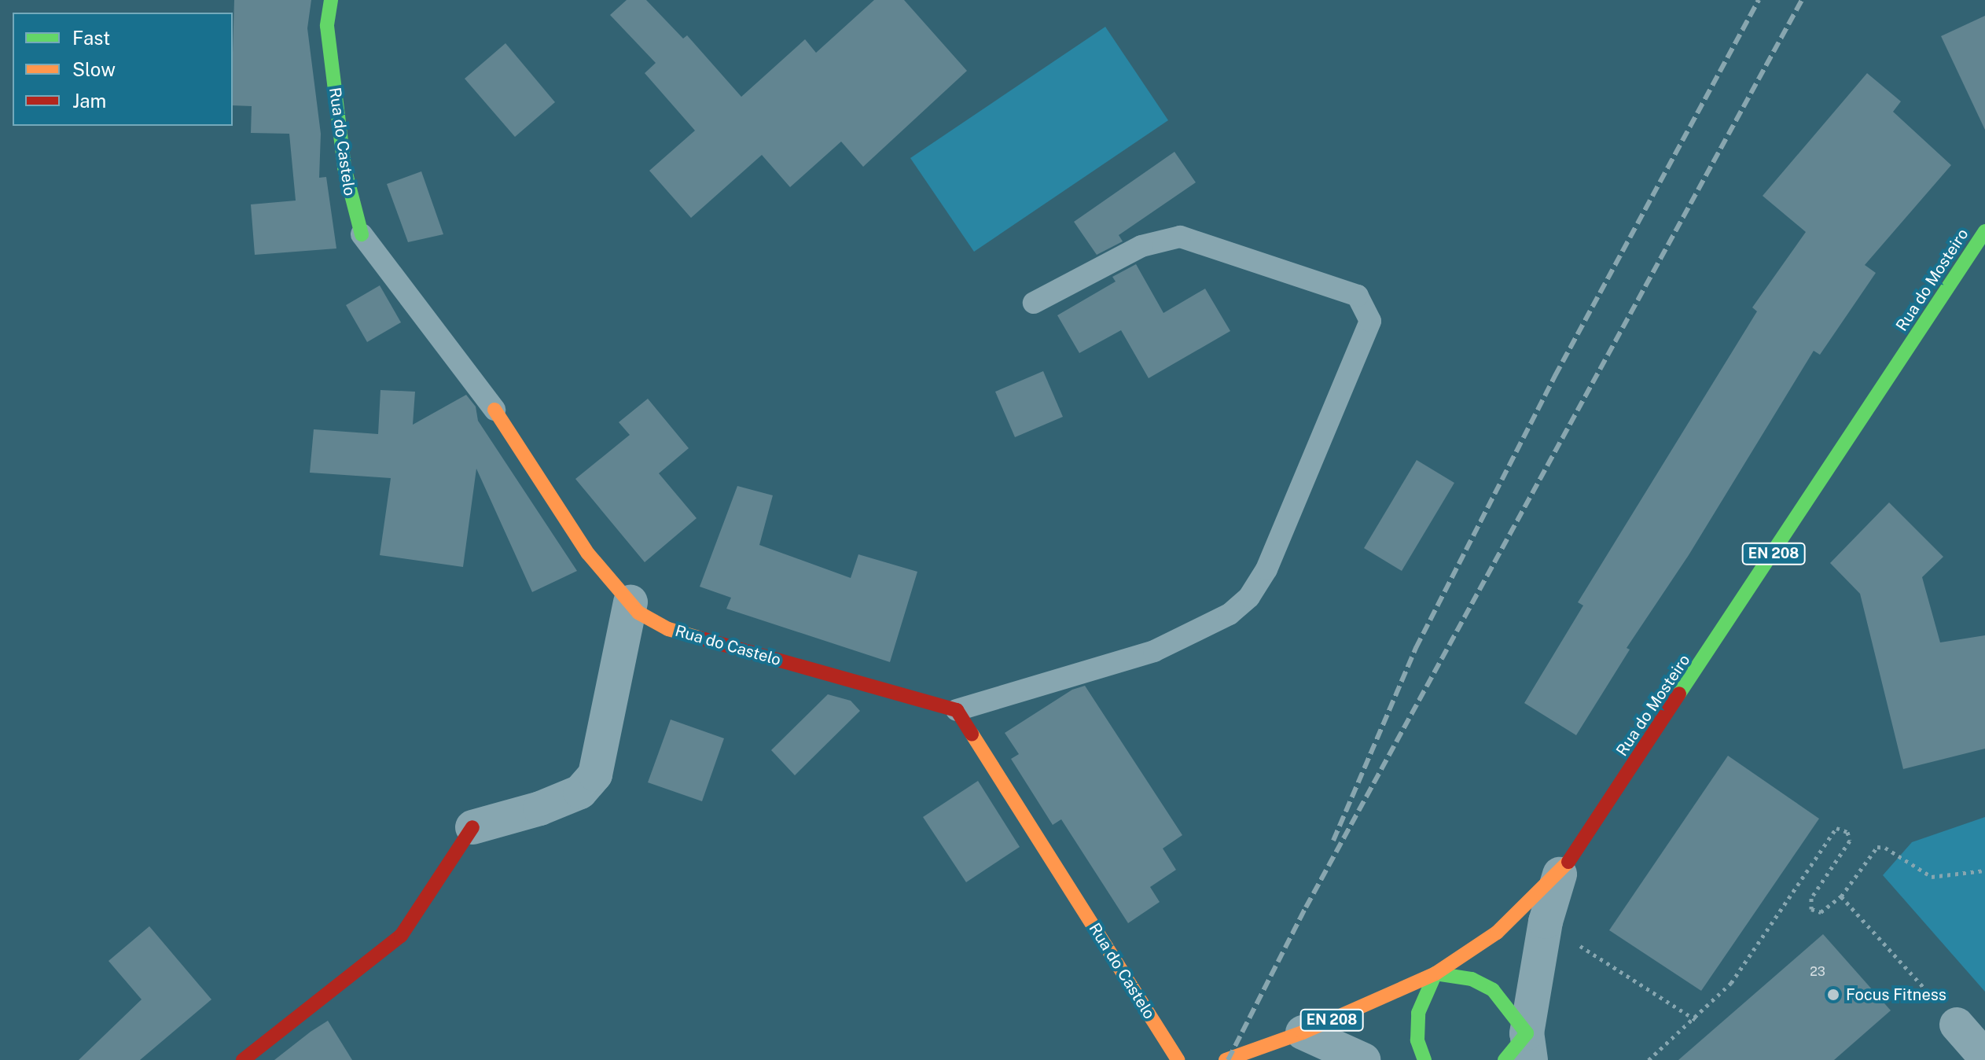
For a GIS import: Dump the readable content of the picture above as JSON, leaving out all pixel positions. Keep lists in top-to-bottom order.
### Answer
{
  "streets": {
    "street": ["Rua do Castelo", "Rua do Mosteiro", "EN 208"]
  },
  "places": ["Focus Fitness"],
  "house_numbers": ["23"],
  "legend": ["Fast", "Slow", "Jam"]
}
